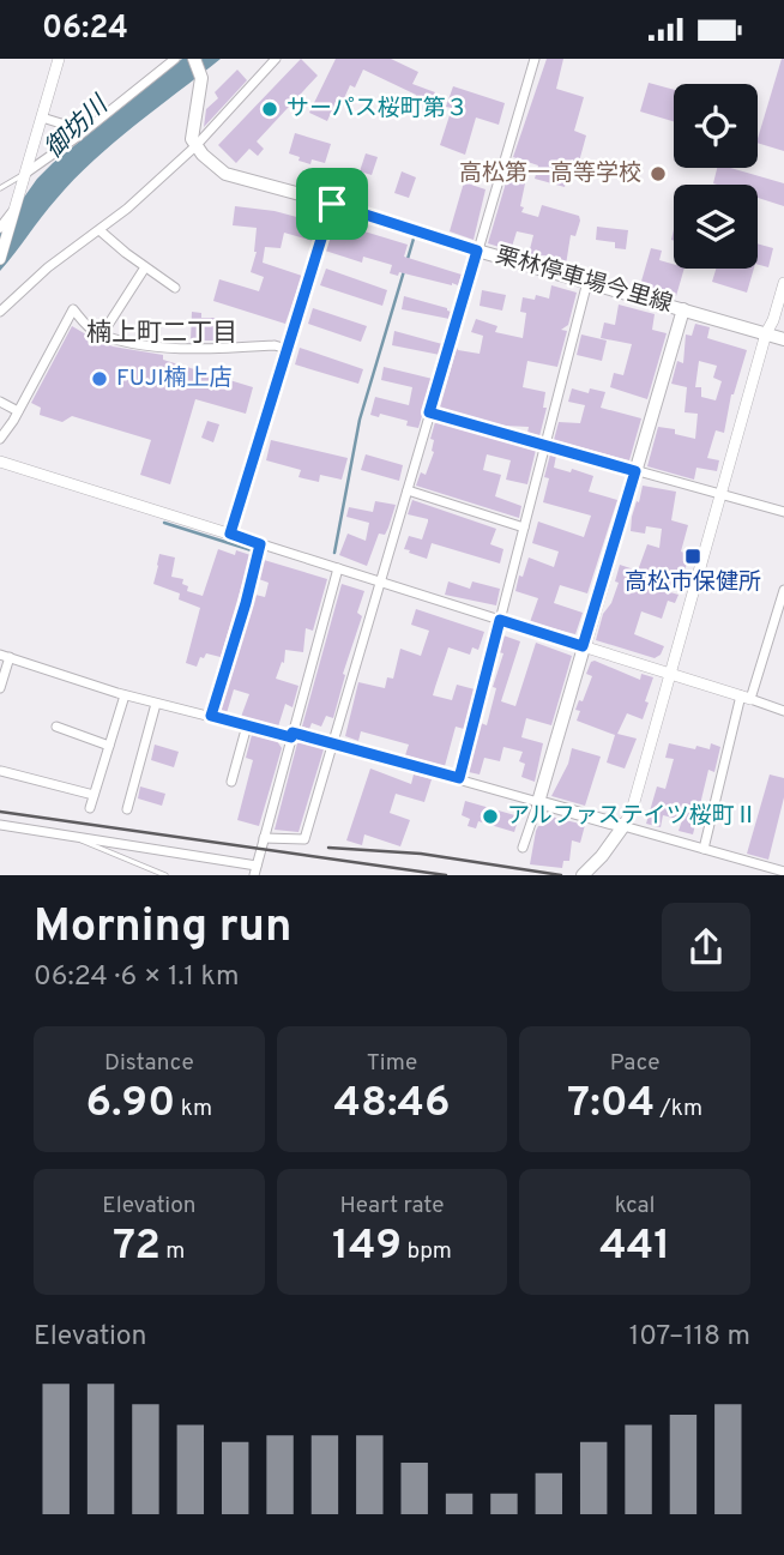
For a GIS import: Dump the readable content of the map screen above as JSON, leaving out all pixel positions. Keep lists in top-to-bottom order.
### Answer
{
  "streets": {
    "main road": ["栗林停車場今里線"]
  },
  "districts": ["楠上町二丁目"],
  "water": ["御坊川"],
  "places": {
    "other": [
      "サーパス桜町第３",
      "高松第一高等学校",
      "FUJI楠上店",
      "アルファステイツ桜町Ⅱ"
    ],
    "transit": ["高松市保健所"]
  },
  "page": {
    "status": "06:24",
    "heading": ["Morning run", "06:24 · 6 × 1.1 km"],
    "stats": [
      ["Distance", "6.90 km"],
      ["Time", "48:46"],
      ["Pace", "7:04 /km"],
      ["Elevation", "72 m"],
      ["Heart rate", "149 bpm"],
      ["kcal", "441"]
    ],
    "chart": ["Elevation", "107–118 m"]
  }
}
